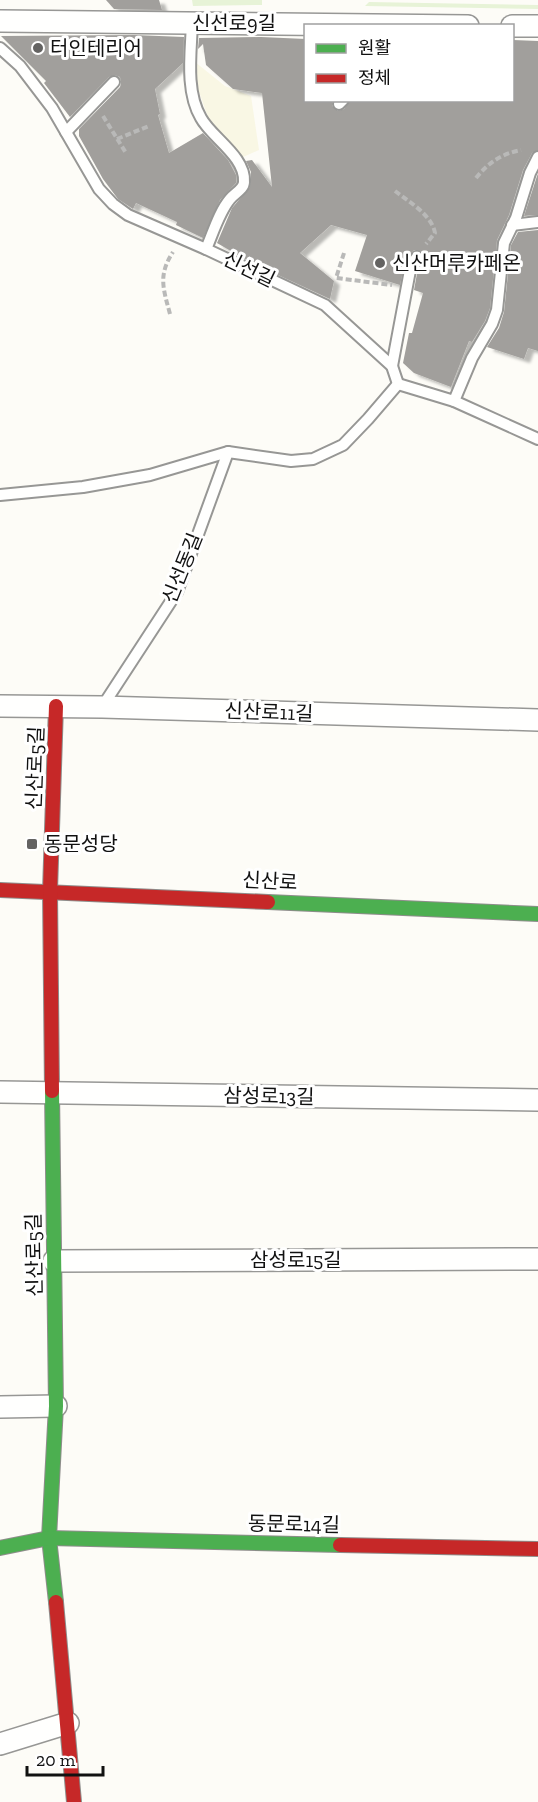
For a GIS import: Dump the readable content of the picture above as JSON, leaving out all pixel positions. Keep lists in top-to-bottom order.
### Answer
{
  "streets": {
    "street": [
      "신선로9길",
      "신산로11길",
      "신산로5길",
      "신산로",
      "삼성로13길",
      "삼성로15길",
      "동문로14길"
    ],
    "lane": ["신선길", "신선동길"]
  },
  "crossings": [
    ["신선동길", "신산로11길"],
    ["신산로11길", "신산로5길"],
    ["신산로5길", "신산로"],
    ["신산로5길", "삼성로13길"],
    ["신산로5길", "삼성로15길"],
    ["신산로5길", "동문로14길"]
  ],
  "places": {
    "other": ["터인테리어", "신산머루카페온"],
    "transit": ["동문성당"]
  },
  "legend": ["원활", "정체"],
  "scale_bar": "20 m"
}
